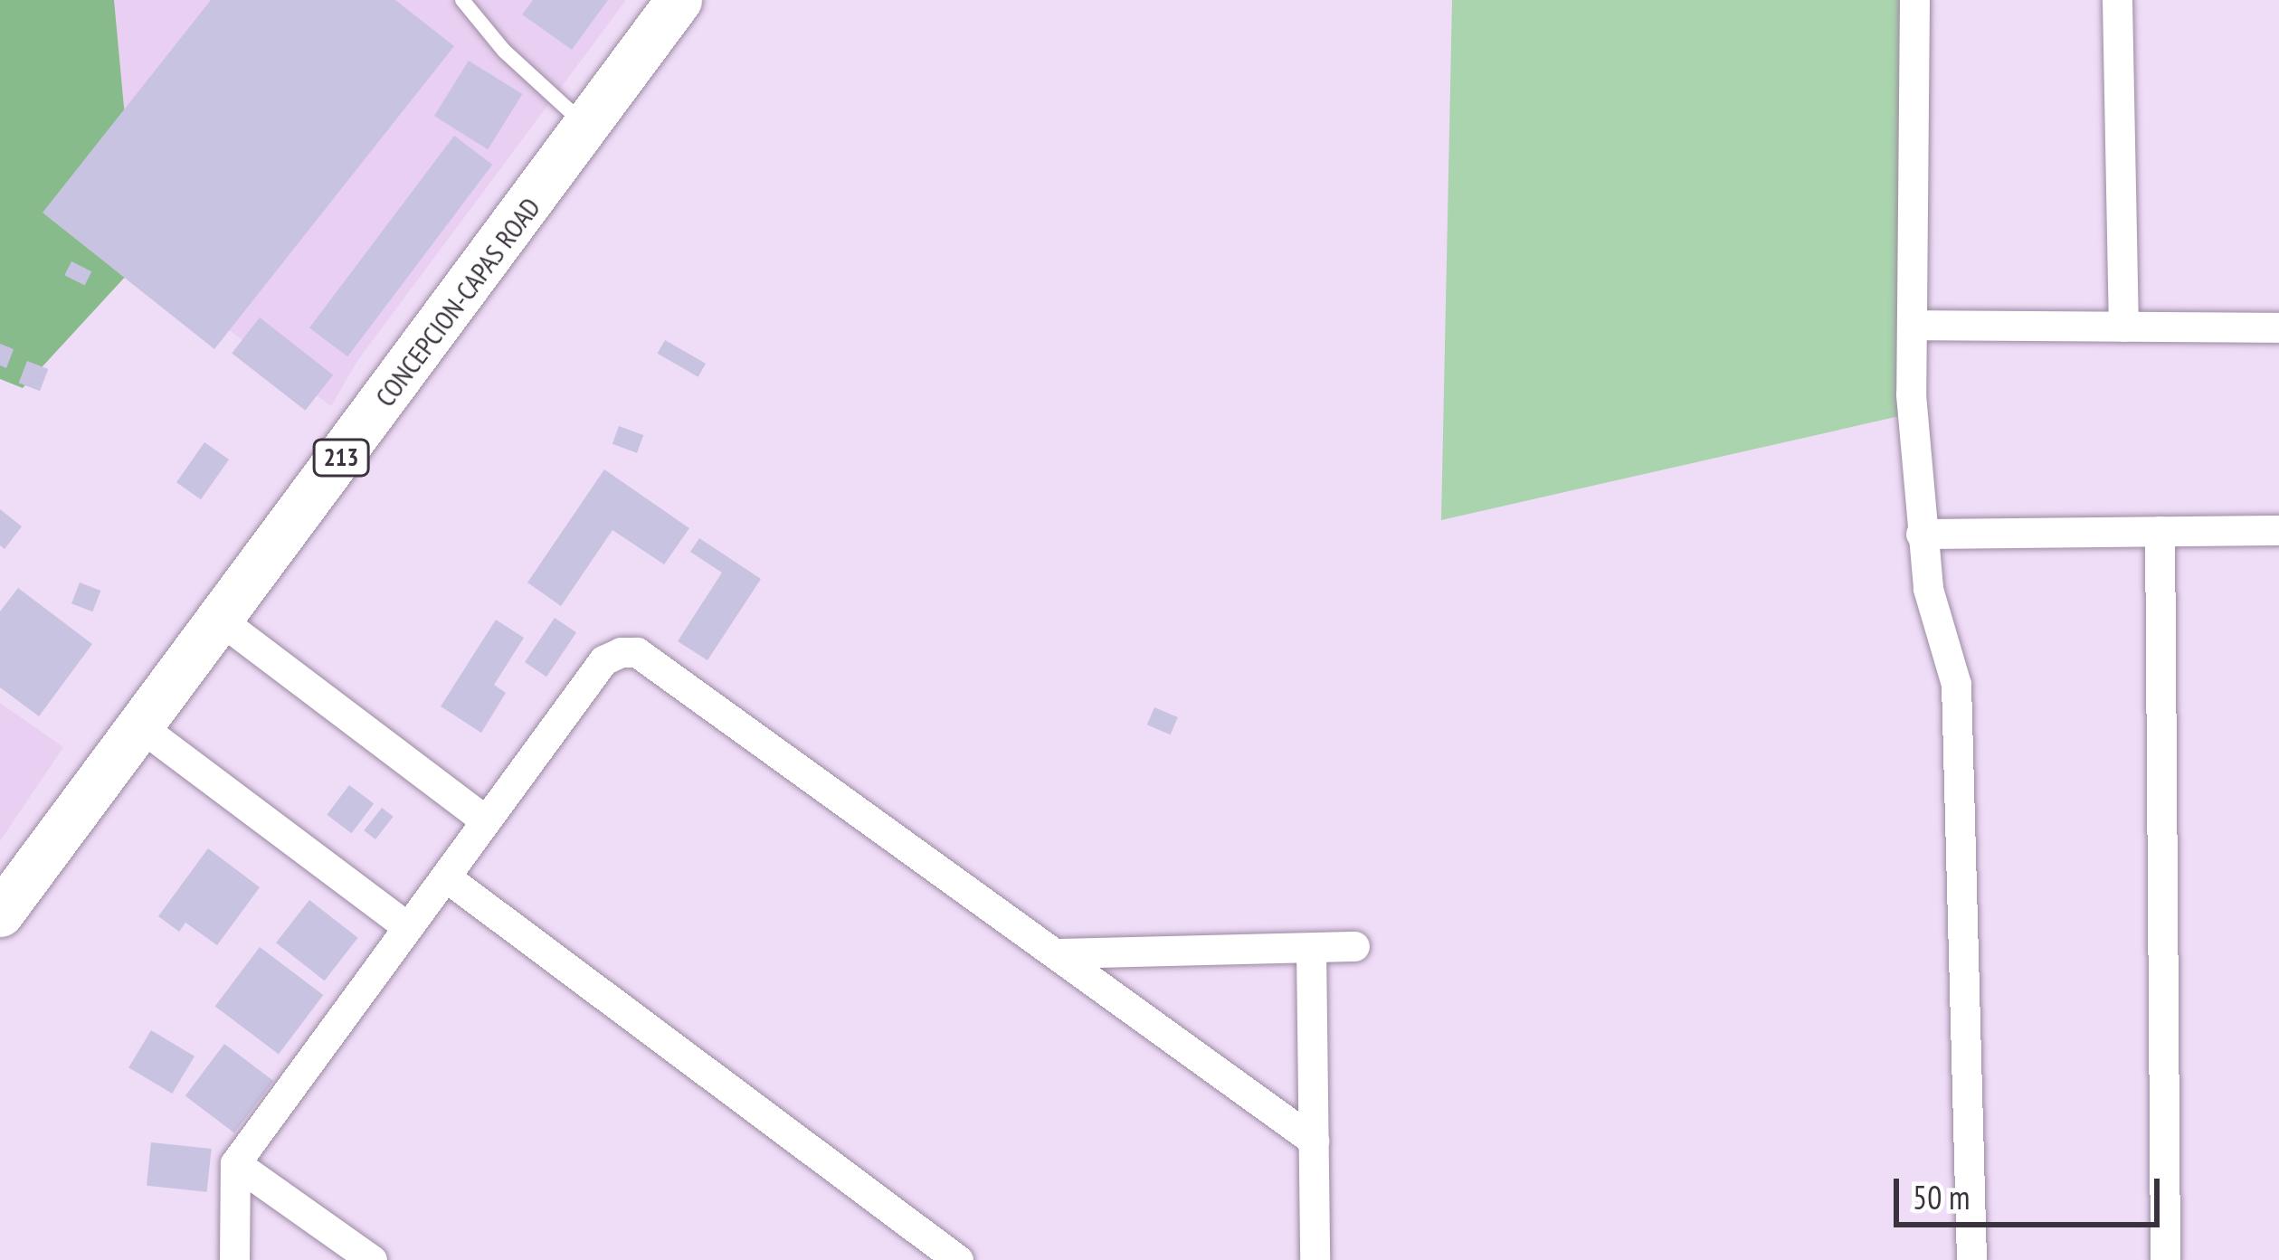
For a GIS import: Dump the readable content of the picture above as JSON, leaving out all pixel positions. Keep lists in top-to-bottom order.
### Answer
{
  "streets": {
    "main road": ["CONCEPCION-CAPAS ROAD", "213"]
  },
  "scale_bar": "50 m"
}
